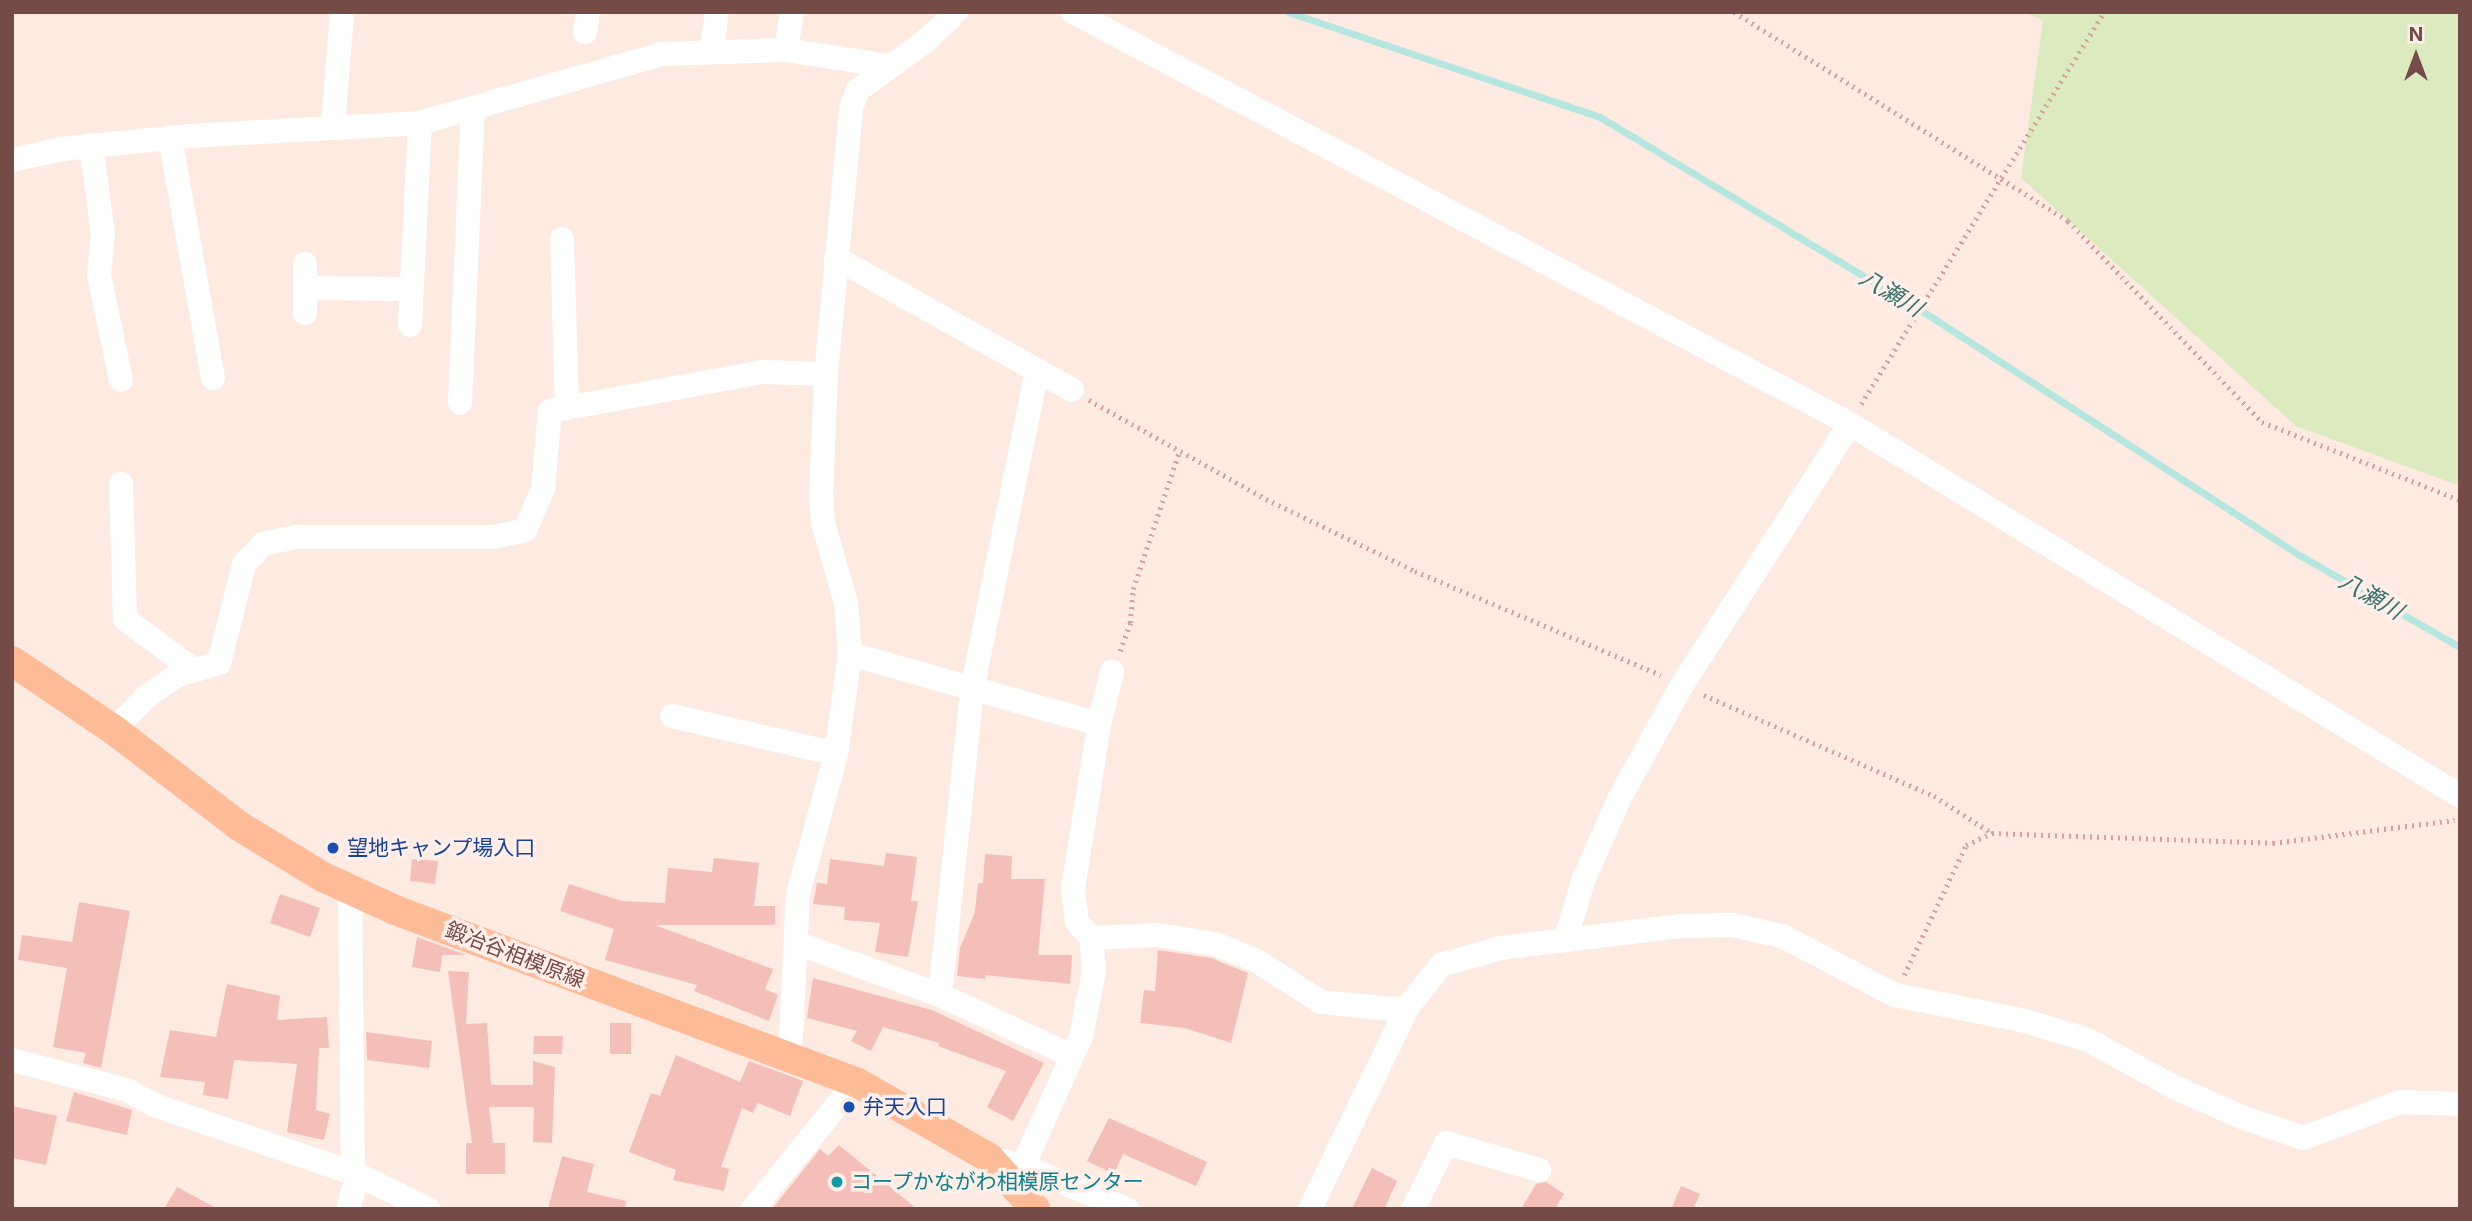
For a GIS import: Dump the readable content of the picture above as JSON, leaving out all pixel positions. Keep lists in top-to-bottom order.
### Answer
{
  "streets": {
    "main road": ["鍛冶谷相模原線"]
  },
  "water": ["八瀬川"],
  "places": ["望地キャンプ場入口", "弁天入口", "コープかながわ相模原センター"],
  "north": "top"
}
